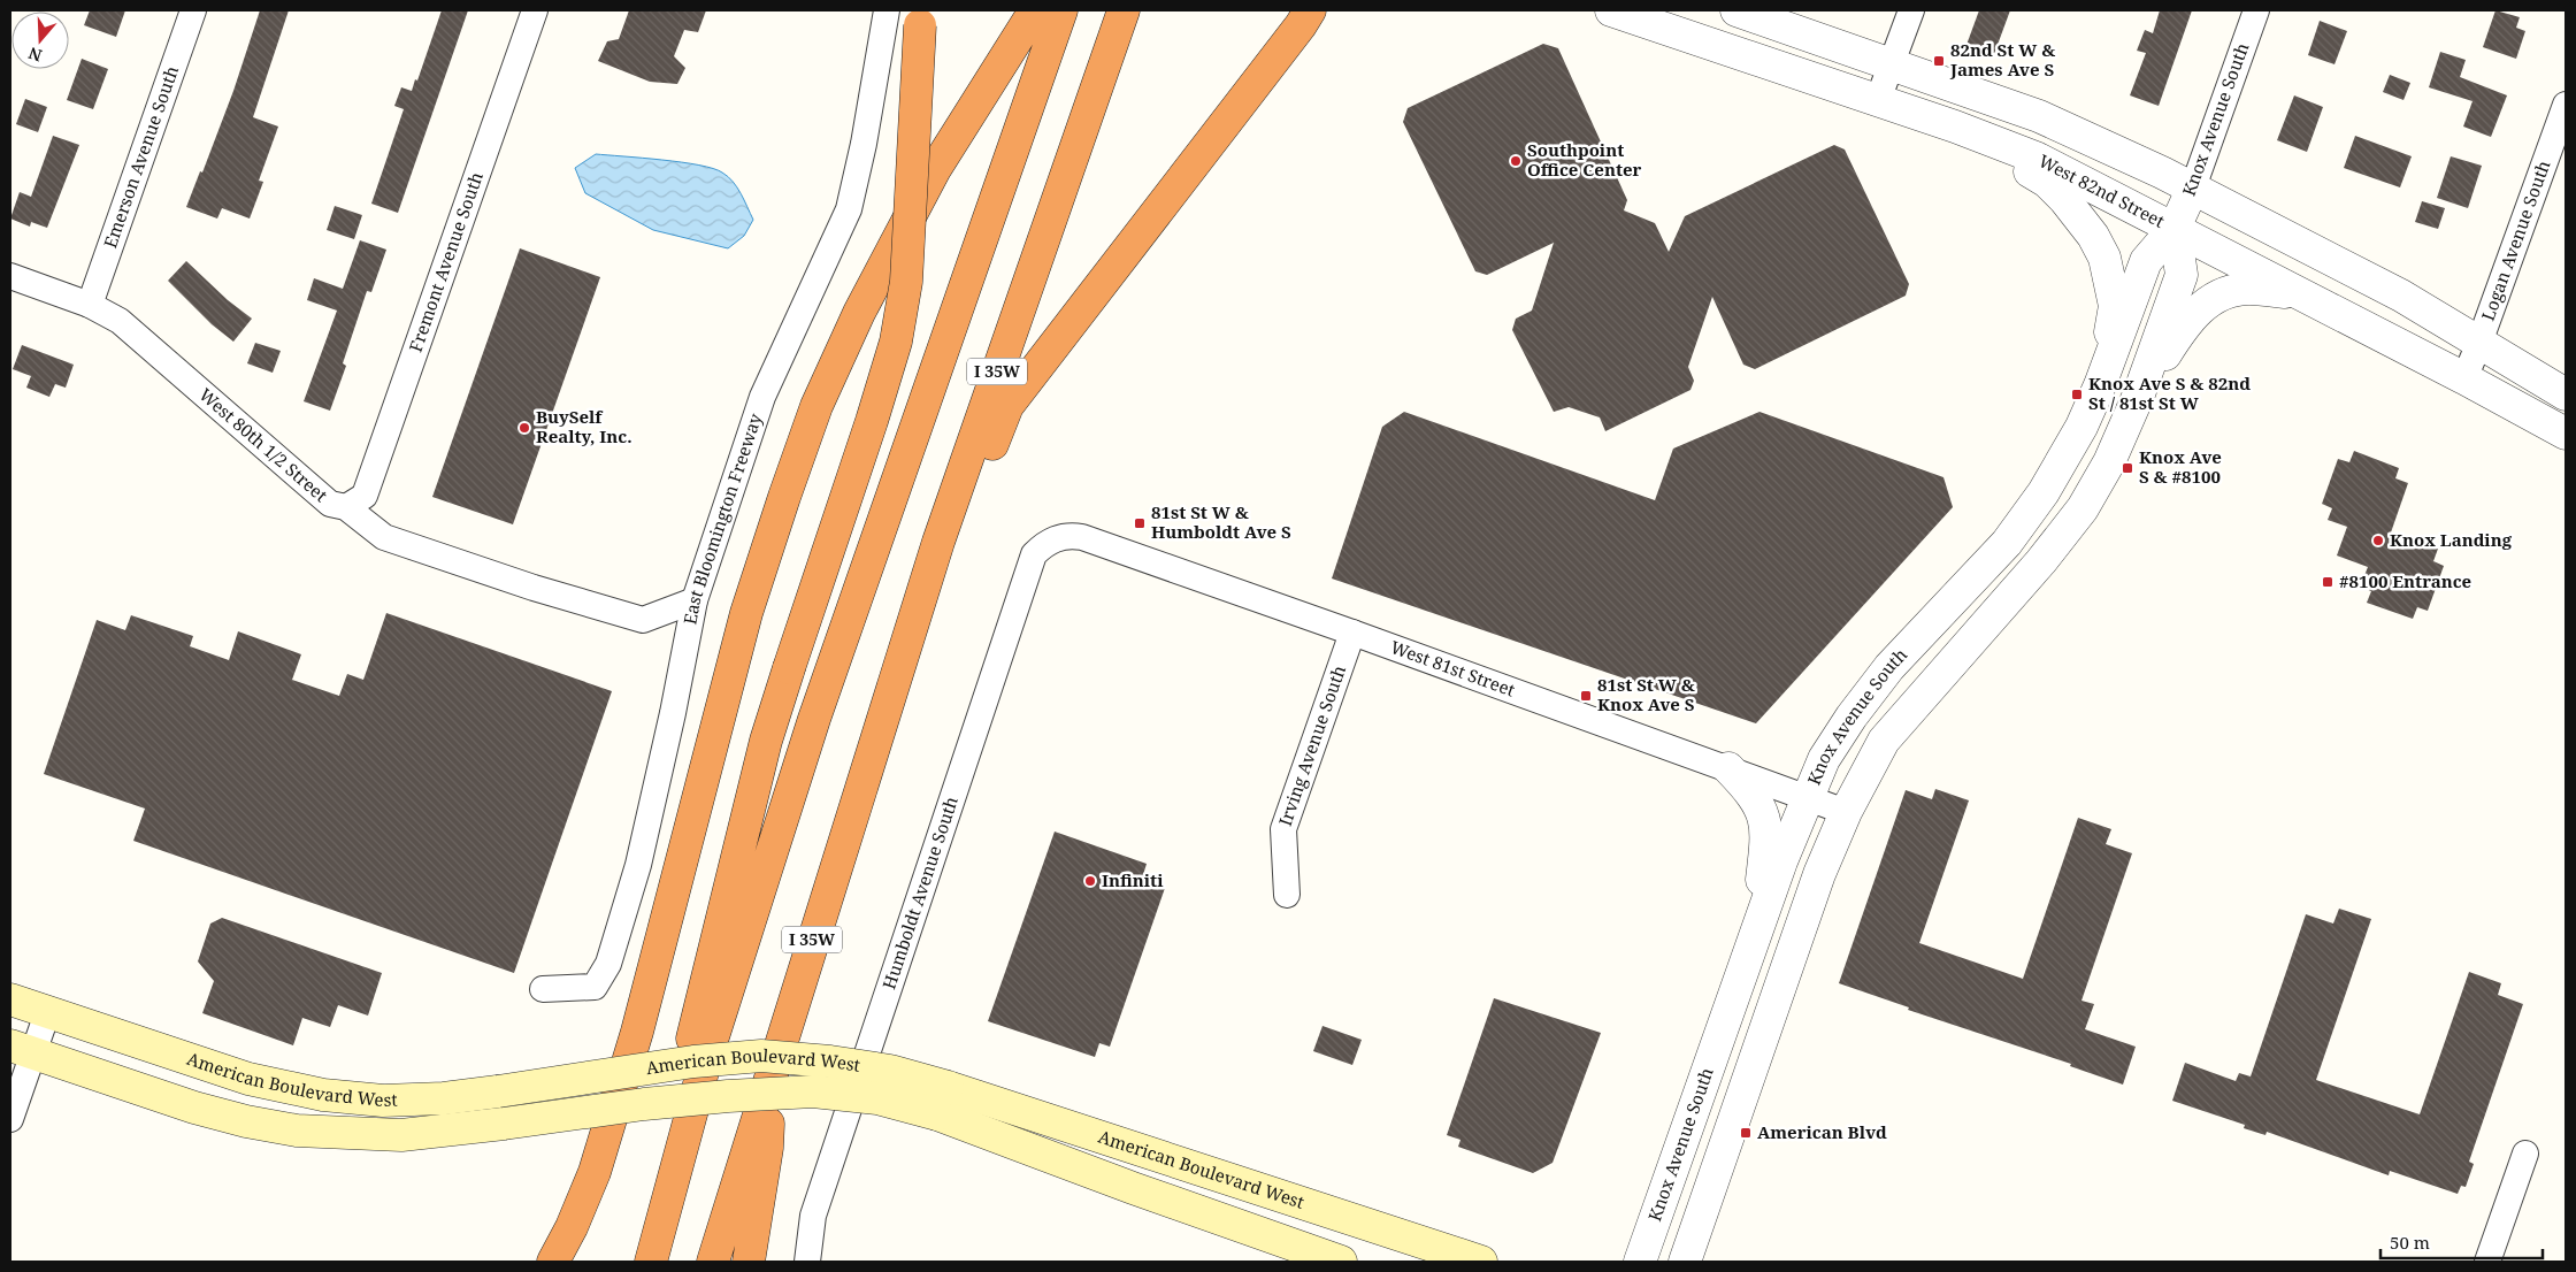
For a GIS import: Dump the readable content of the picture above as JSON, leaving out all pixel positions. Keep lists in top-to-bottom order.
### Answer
{
  "streets": {
    "highway": ["I 35W"],
    "main road": ["American Boulevard West"],
    "street": [
      "Knox Avenue South",
      "Emerson Avenue South",
      "West 82nd Street",
      "Logan Avenue South",
      "Fremont Avenue South",
      "West 80th 1/2 Street",
      "East Bloomington Freeway",
      "West 81st Street",
      "Irving Avenue South",
      "Humboldt Avenue South"
    ]
  },
  "crossings": [
    ["Knox Avenue South", "West 82nd Street"],
    ["Knox Avenue South", "West 81st Street"],
    ["Emerson Avenue South", "West 80th 1/2 Street"],
    ["West 82nd Street", "Logan Avenue South"],
    ["Fremont Avenue South", "West 80th 1/2 Street"],
    ["West 80th 1/2 Street", "East Bloomington Freeway"],
    ["West 81st Street", "Irving Avenue South"],
    ["West 81st Street", "Humboldt Avenue South"]
  ],
  "places": {
    "transit": [
      "82nd St W & James Ave S",
      "Knox Ave S & 82nd St / 81st St W",
      "Knox Ave S & #8100",
      "81st St W & Humboldt Ave S",
      "#8100 Entrance",
      "81st St W & Knox Ave S",
      "American Blvd"
    ],
    "other": [
      "Southpoint Office Center",
      "BuySelf Realty, Inc.",
      "Knox Landing",
      "Infiniti"
    ]
  },
  "scale_bar": "50 m",
  "north": "bottom"
}
